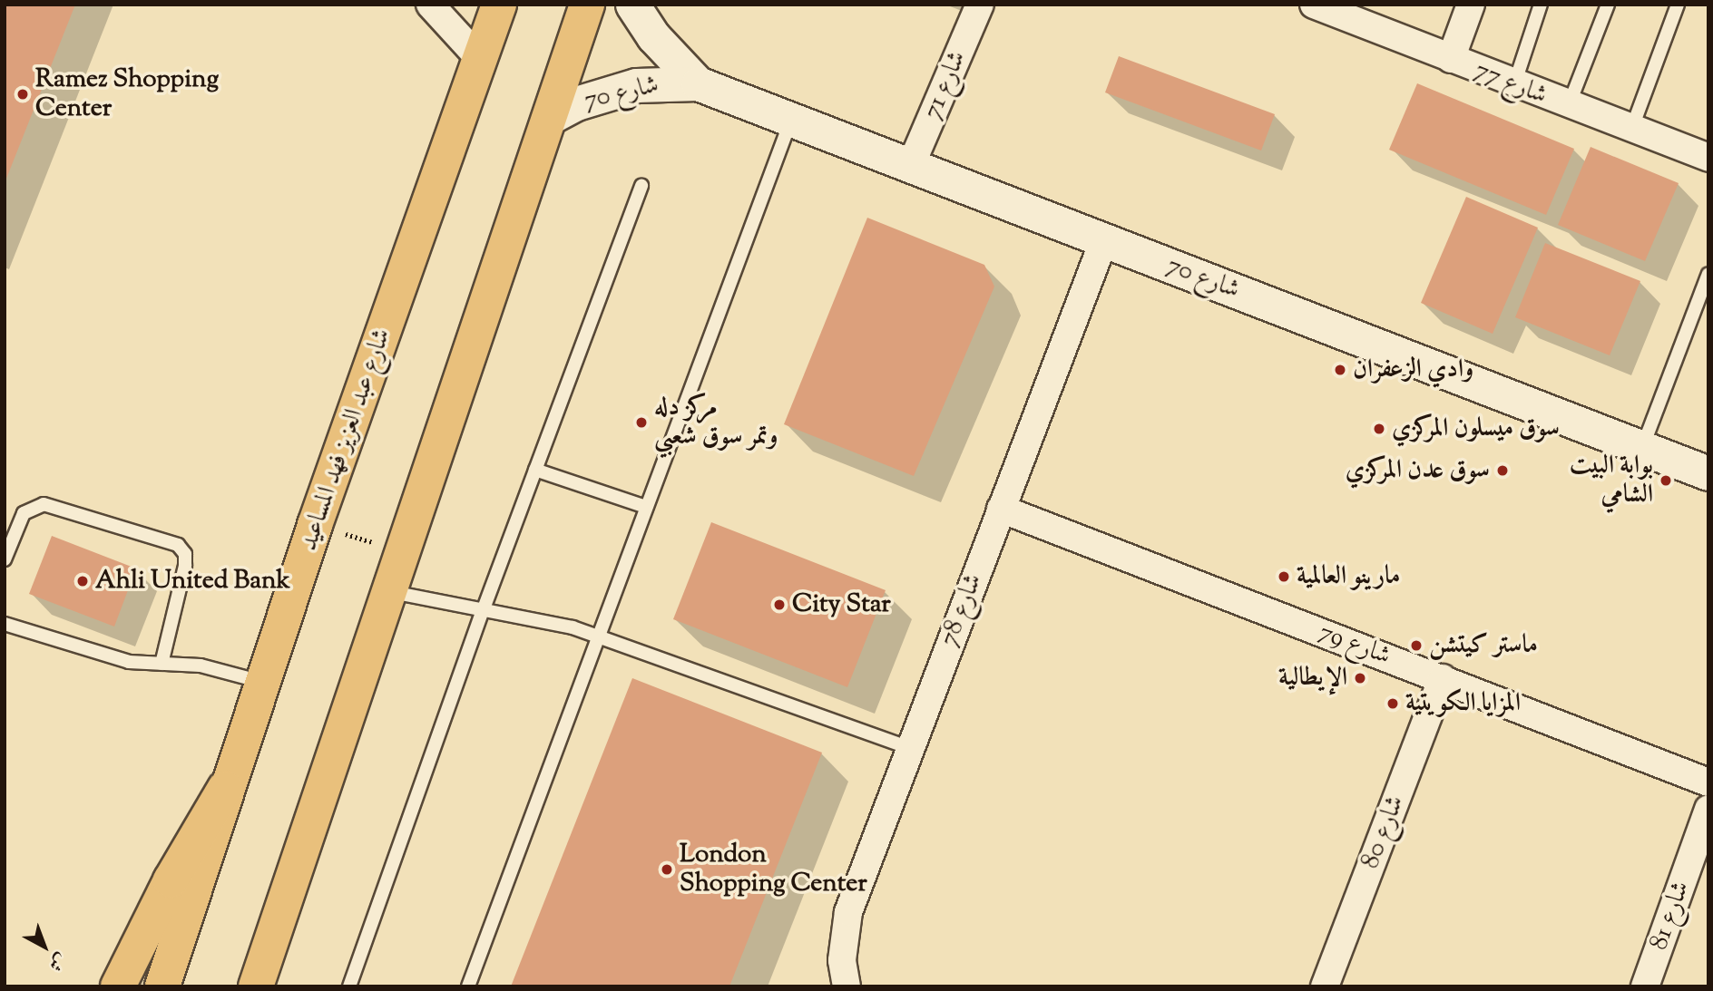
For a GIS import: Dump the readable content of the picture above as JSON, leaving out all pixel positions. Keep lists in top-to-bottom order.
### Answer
{
  "streets": {
    "main road": ["شارع عبد العزيز فهد المساعيد"],
    "street": [
      "شارع 77",
      "شارع 71",
      "شارع 70",
      "شارع 78",
      "شارع 79",
      "شارع 80",
      "شارع 81"
    ]
  },
  "crossings": [
    ["شارع 71", "شارع 70"],
    ["شارع 70", "شارع 78"],
    ["شارع 78", "شارع 79"],
    ["شارع 79", "شارع 80"]
  ],
  "places": [
    "Ramez Shopping Center",
    "وادي الزعفران",
    "مركز دله وتمر سوق شعبي",
    "سوق ميسلون المركزي",
    "سوق عدن المركزي",
    "بوابة البيت الشامي",
    "مارينو العالمية",
    "Ahli United Bank",
    "City Star",
    "ماستر كيتشن",
    "الإيطالية",
    "المزايا الكويتية",
    "London Shopping Center"
  ],
  "north": "bottom right"
}
